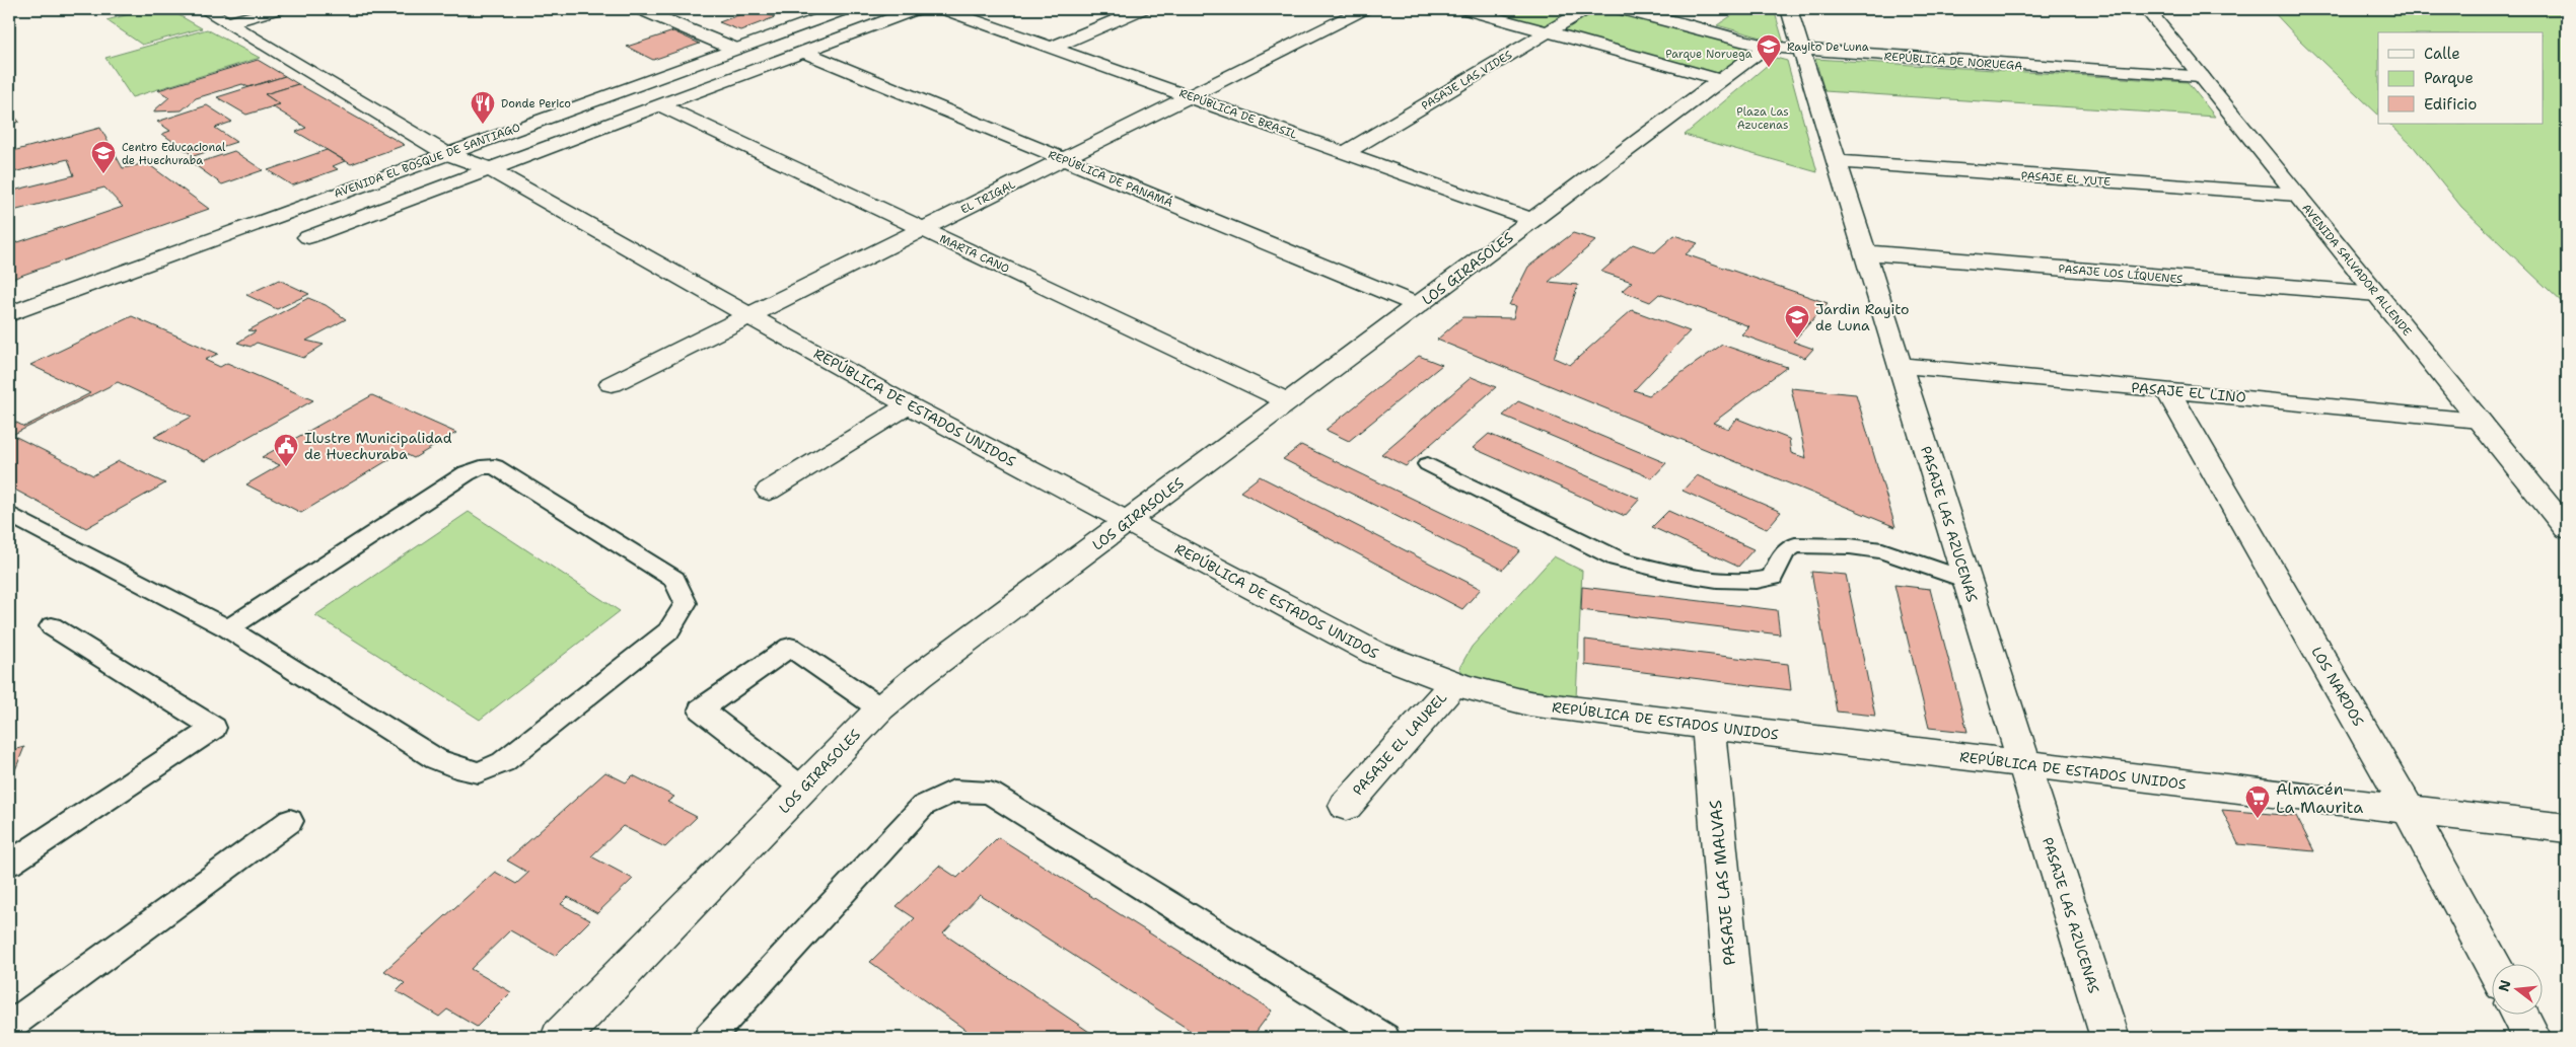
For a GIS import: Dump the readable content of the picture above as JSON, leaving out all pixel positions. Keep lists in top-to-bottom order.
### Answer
{
  "streets": {
    "street": [
      "REPÚBLICA DE NORUEGA",
      "PASAJE LAS VIDES",
      "REPÚBLICA DE BRASIL",
      "AVENIDA EL BOSQUE DE SANTIAGO",
      "REPÚBLICA DE PANAMÁ",
      "PASAJE EL YUTE",
      "EL TRIGAL",
      "MARTA CANO",
      "LOS GIRASOLES",
      "AVENIDA SALVADOR ALLENDE",
      "PASAJE LOS LÍQUENES",
      "PASAJE EL LINO",
      "REPÚBLICA DE ESTADOS UNIDOS",
      "PASAJE LAS AZUCENAS",
      "LOS NARDOS",
      "PASAJE EL LAUREL",
      "PASAJE LAS MALVAS"
    ]
  },
  "crossings": [
    ["REPÚBLICA DE NORUEGA", "LOS GIRASOLES"],
    ["REPÚBLICA DE NORUEGA", "AVENIDA SALVADOR ALLENDE"],
    ["REPÚBLICA DE NORUEGA", "PASAJE LAS AZUCENAS"],
    ["PASAJE LAS VIDES", "REPÚBLICA DE BRASIL"],
    ["REPÚBLICA DE BRASIL", "EL TRIGAL"],
    ["REPÚBLICA DE BRASIL", "LOS GIRASOLES"],
    ["AVENIDA EL BOSQUE DE SANTIAGO", "REPÚBLICA DE ESTADOS UNIDOS"],
    ["REPÚBLICA DE PANAMÁ", "EL TRIGAL"],
    ["REPÚBLICA DE PANAMÁ", "LOS GIRASOLES"],
    ["PASAJE EL YUTE", "AVENIDA SALVADOR ALLENDE"],
    ["PASAJE EL YUTE", "PASAJE LAS AZUCENAS"],
    ["EL TRIGAL", "MARTA CANO"],
    ["EL TRIGAL", "REPÚBLICA DE ESTADOS UNIDOS"],
    ["MARTA CANO", "LOS GIRASOLES"],
    ["LOS GIRASOLES", "REPÚBLICA DE ESTADOS UNIDOS"],
    ["AVENIDA SALVADOR ALLENDE", "PASAJE LOS LÍQUENES"],
    ["AVENIDA SALVADOR ALLENDE", "PASAJE EL LINO"],
    ["PASAJE LOS LÍQUENES", "PASAJE LAS AZUCENAS"],
    ["PASAJE EL LINO", "PASAJE LAS AZUCENAS"],
    ["PASAJE EL LINO", "LOS NARDOS"],
    ["REPÚBLICA DE ESTADOS UNIDOS", "PASAJE LAS AZUCENAS"],
    ["REPÚBLICA DE ESTADOS UNIDOS", "LOS NARDOS"],
    ["REPÚBLICA DE ESTADOS UNIDOS", "PASAJE EL LAUREL"],
    ["REPÚBLICA DE ESTADOS UNIDOS", "PASAJE LAS MALVAS"]
  ],
  "parks": ["Parque Noruega", "Plaza Las Azucenas"],
  "places": {
    "school or university": ["Rayito De Luna", "Centro Educacional de Huechuraba", "Jardin Rayito de Luna"],
    "restaurant": ["Donde Perico"],
    "public building": ["Ilustre Municipalidad de Huechuraba"],
    "supermarket": ["Almacén La Maurita"]
  },
  "legend": ["Calle", "Parque", "Edificio"],
  "north": "left"
}
